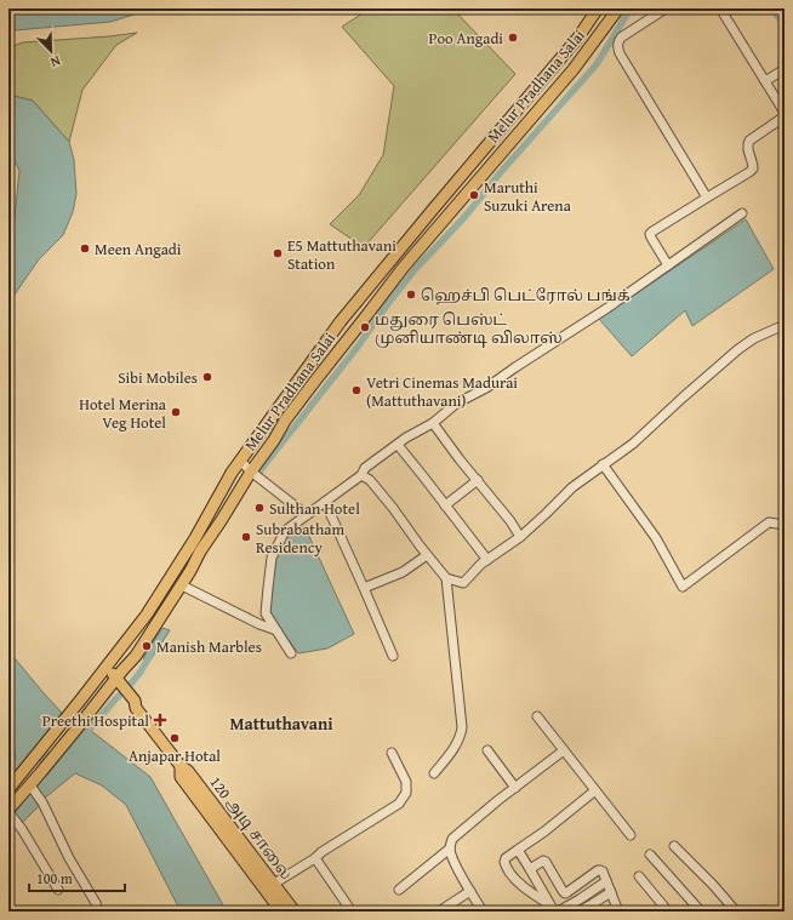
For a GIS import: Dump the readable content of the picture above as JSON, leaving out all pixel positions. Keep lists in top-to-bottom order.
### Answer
{
  "streets": {
    "main road": ["Melur Pradhana Salai", "120 அடி சாலை"]
  },
  "crossings": [
    ["Melur Pradhana Salai", "120 அடி சாலை"]
  ],
  "districts": ["Mattuthavani"],
  "places": {
    "other": [
      "Poo Angadi",
      "Maruthi Suzuki Arena",
      "Meen Angadi",
      "E5 Mattuthavani Station",
      "ஹெச்பி பெட்ரோல் பங்க்",
      "மதுரை பெஸ்ட் முனியாண்டி விலாஸ்",
      "Sibi Mobiles",
      "Vetri Cinemas Madurai (Mattuthavani)",
      "Hotel Merina Veg Hotel",
      "Sulthan Hotel",
      "Subrabatham Residency",
      "Manish Marbles",
      "Anjapar Hotal"
    ],
    "health": ["Preethi Hospital"]
  },
  "scale_bar": "100 m",
  "north": "bottom right"
}
